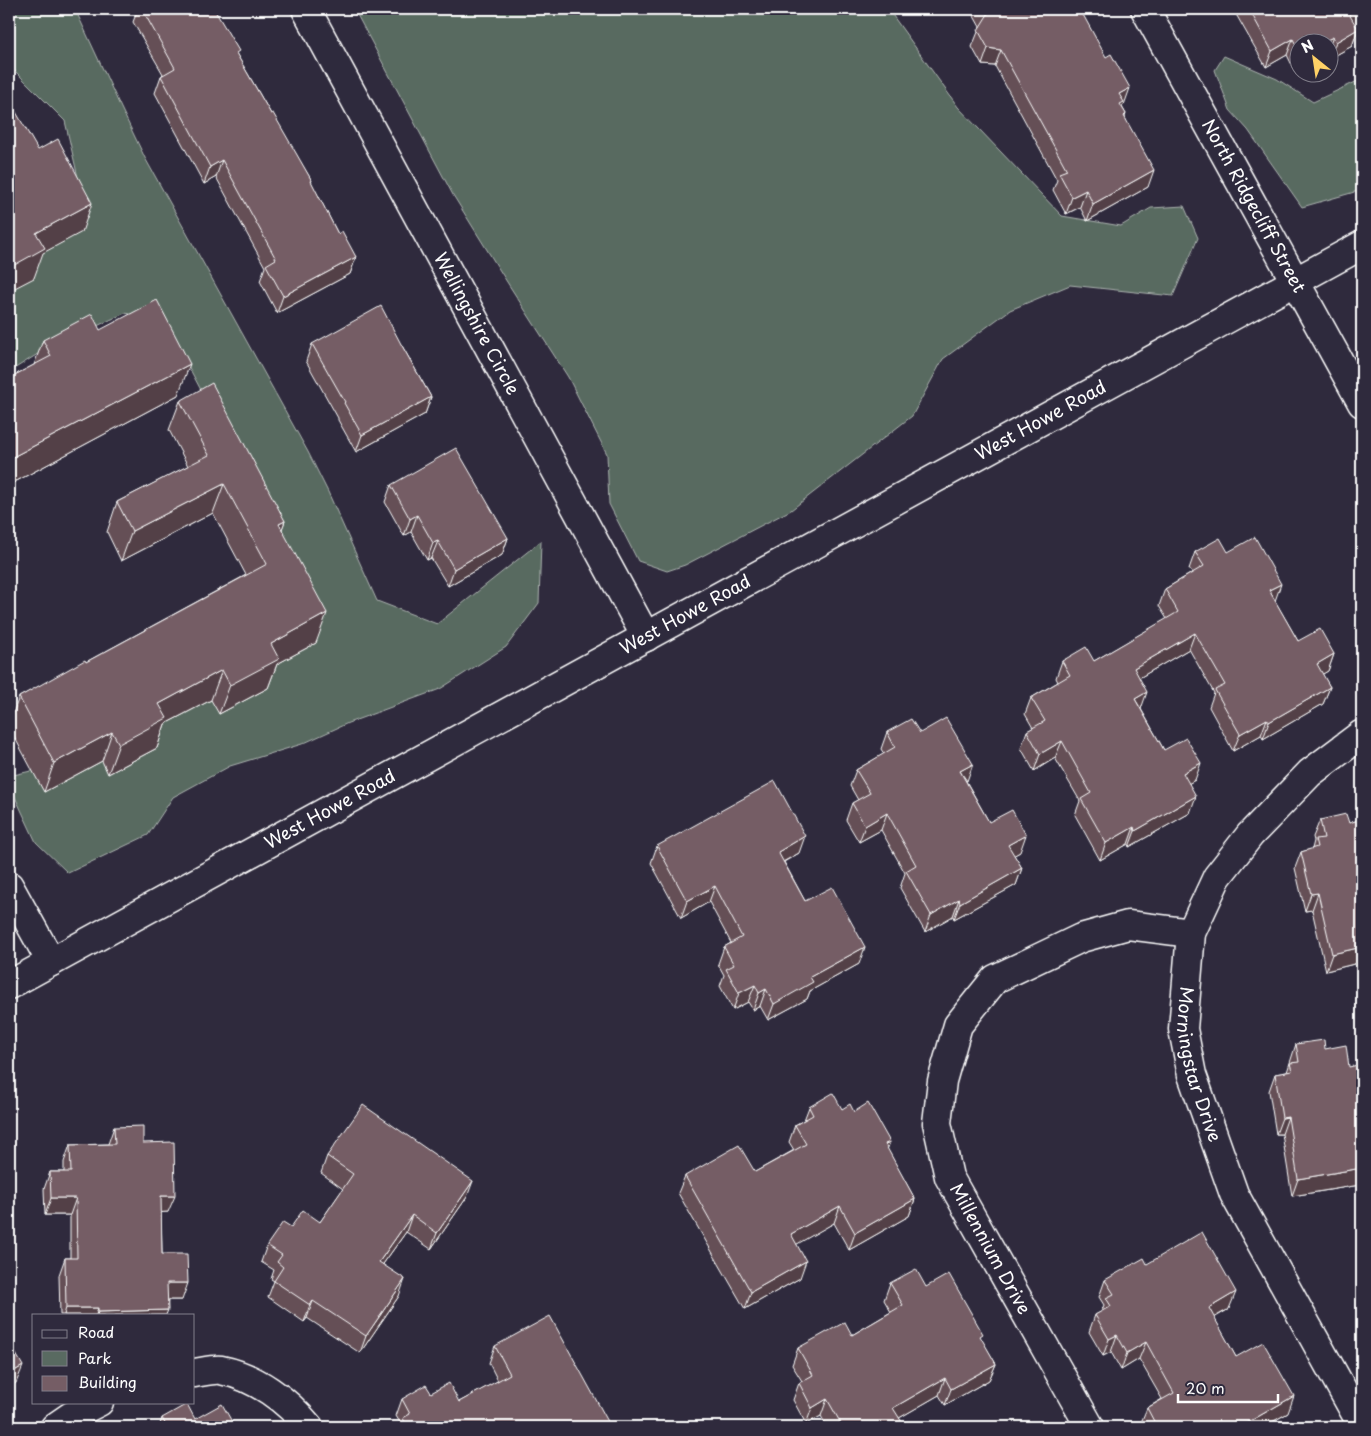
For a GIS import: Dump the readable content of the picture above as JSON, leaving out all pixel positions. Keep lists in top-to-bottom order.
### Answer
{
  "streets": {
    "street": [
      "North Ridgecliff Street",
      "Wellingshire Circle",
      "West Howe Road",
      "Morningstar Drive",
      "Millennium Drive"
    ]
  },
  "crossings": [
    ["North Ridgecliff Street", "West Howe Road"],
    ["Wellingshire Circle", "West Howe Road"],
    ["Morningstar Drive", "Millennium Drive"]
  ],
  "legend": ["Road", "Park", "Building"],
  "scale_bar": "20 m",
  "north": "top left"
}
